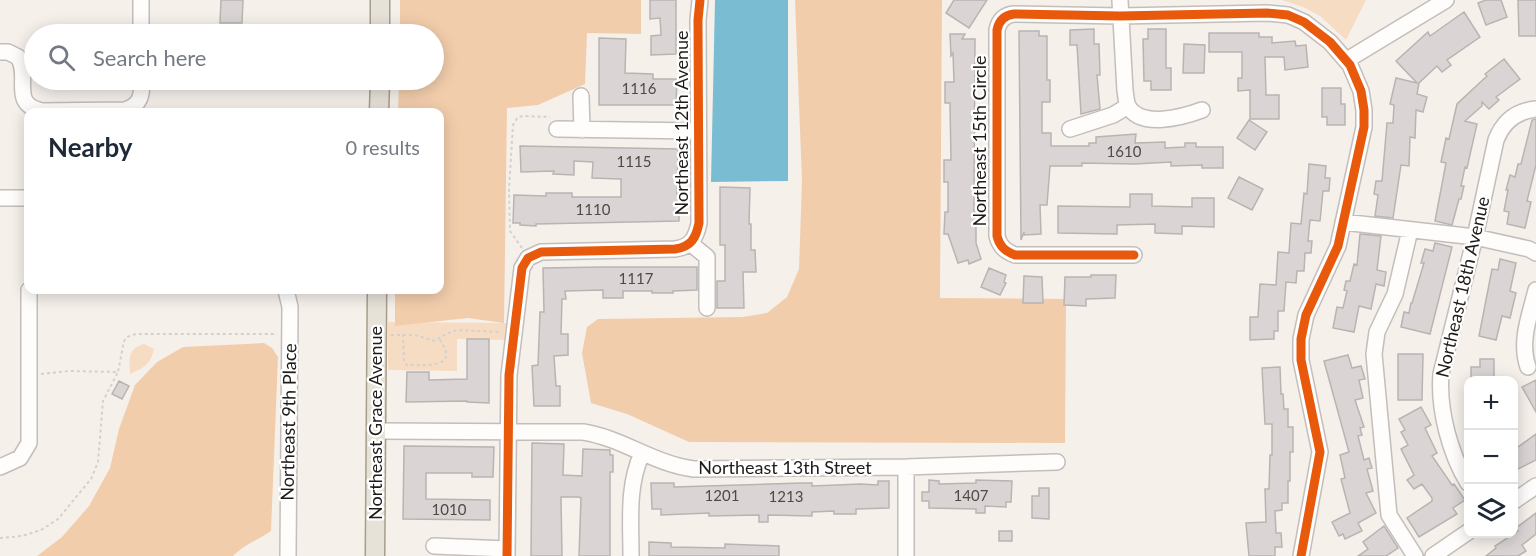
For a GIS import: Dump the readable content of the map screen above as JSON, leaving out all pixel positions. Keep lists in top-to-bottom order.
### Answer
{
  "streets": {
    "main road": ["Northeast Grace Avenue"],
    "street": [
      "Northeast 12th Avenue",
      "Northeast 15th Circle",
      "Northeast 18th Avenue",
      "Northeast 9th Place",
      "Northeast 13th Street"
    ]
  },
  "crossings": [
    ["Northeast Grace Avenue", "Northeast 13th Street"]
  ],
  "house_numbers": [
    "1116",
    "1610",
    "1115",
    "1110",
    "1117",
    "1201",
    "1407",
    "1213",
    "1010"
  ],
  "page": {
    "search": "Search here",
    "heading": ["Nearby", "0 results"],
    "map_buttons": ["+", "−"]
  }
}
